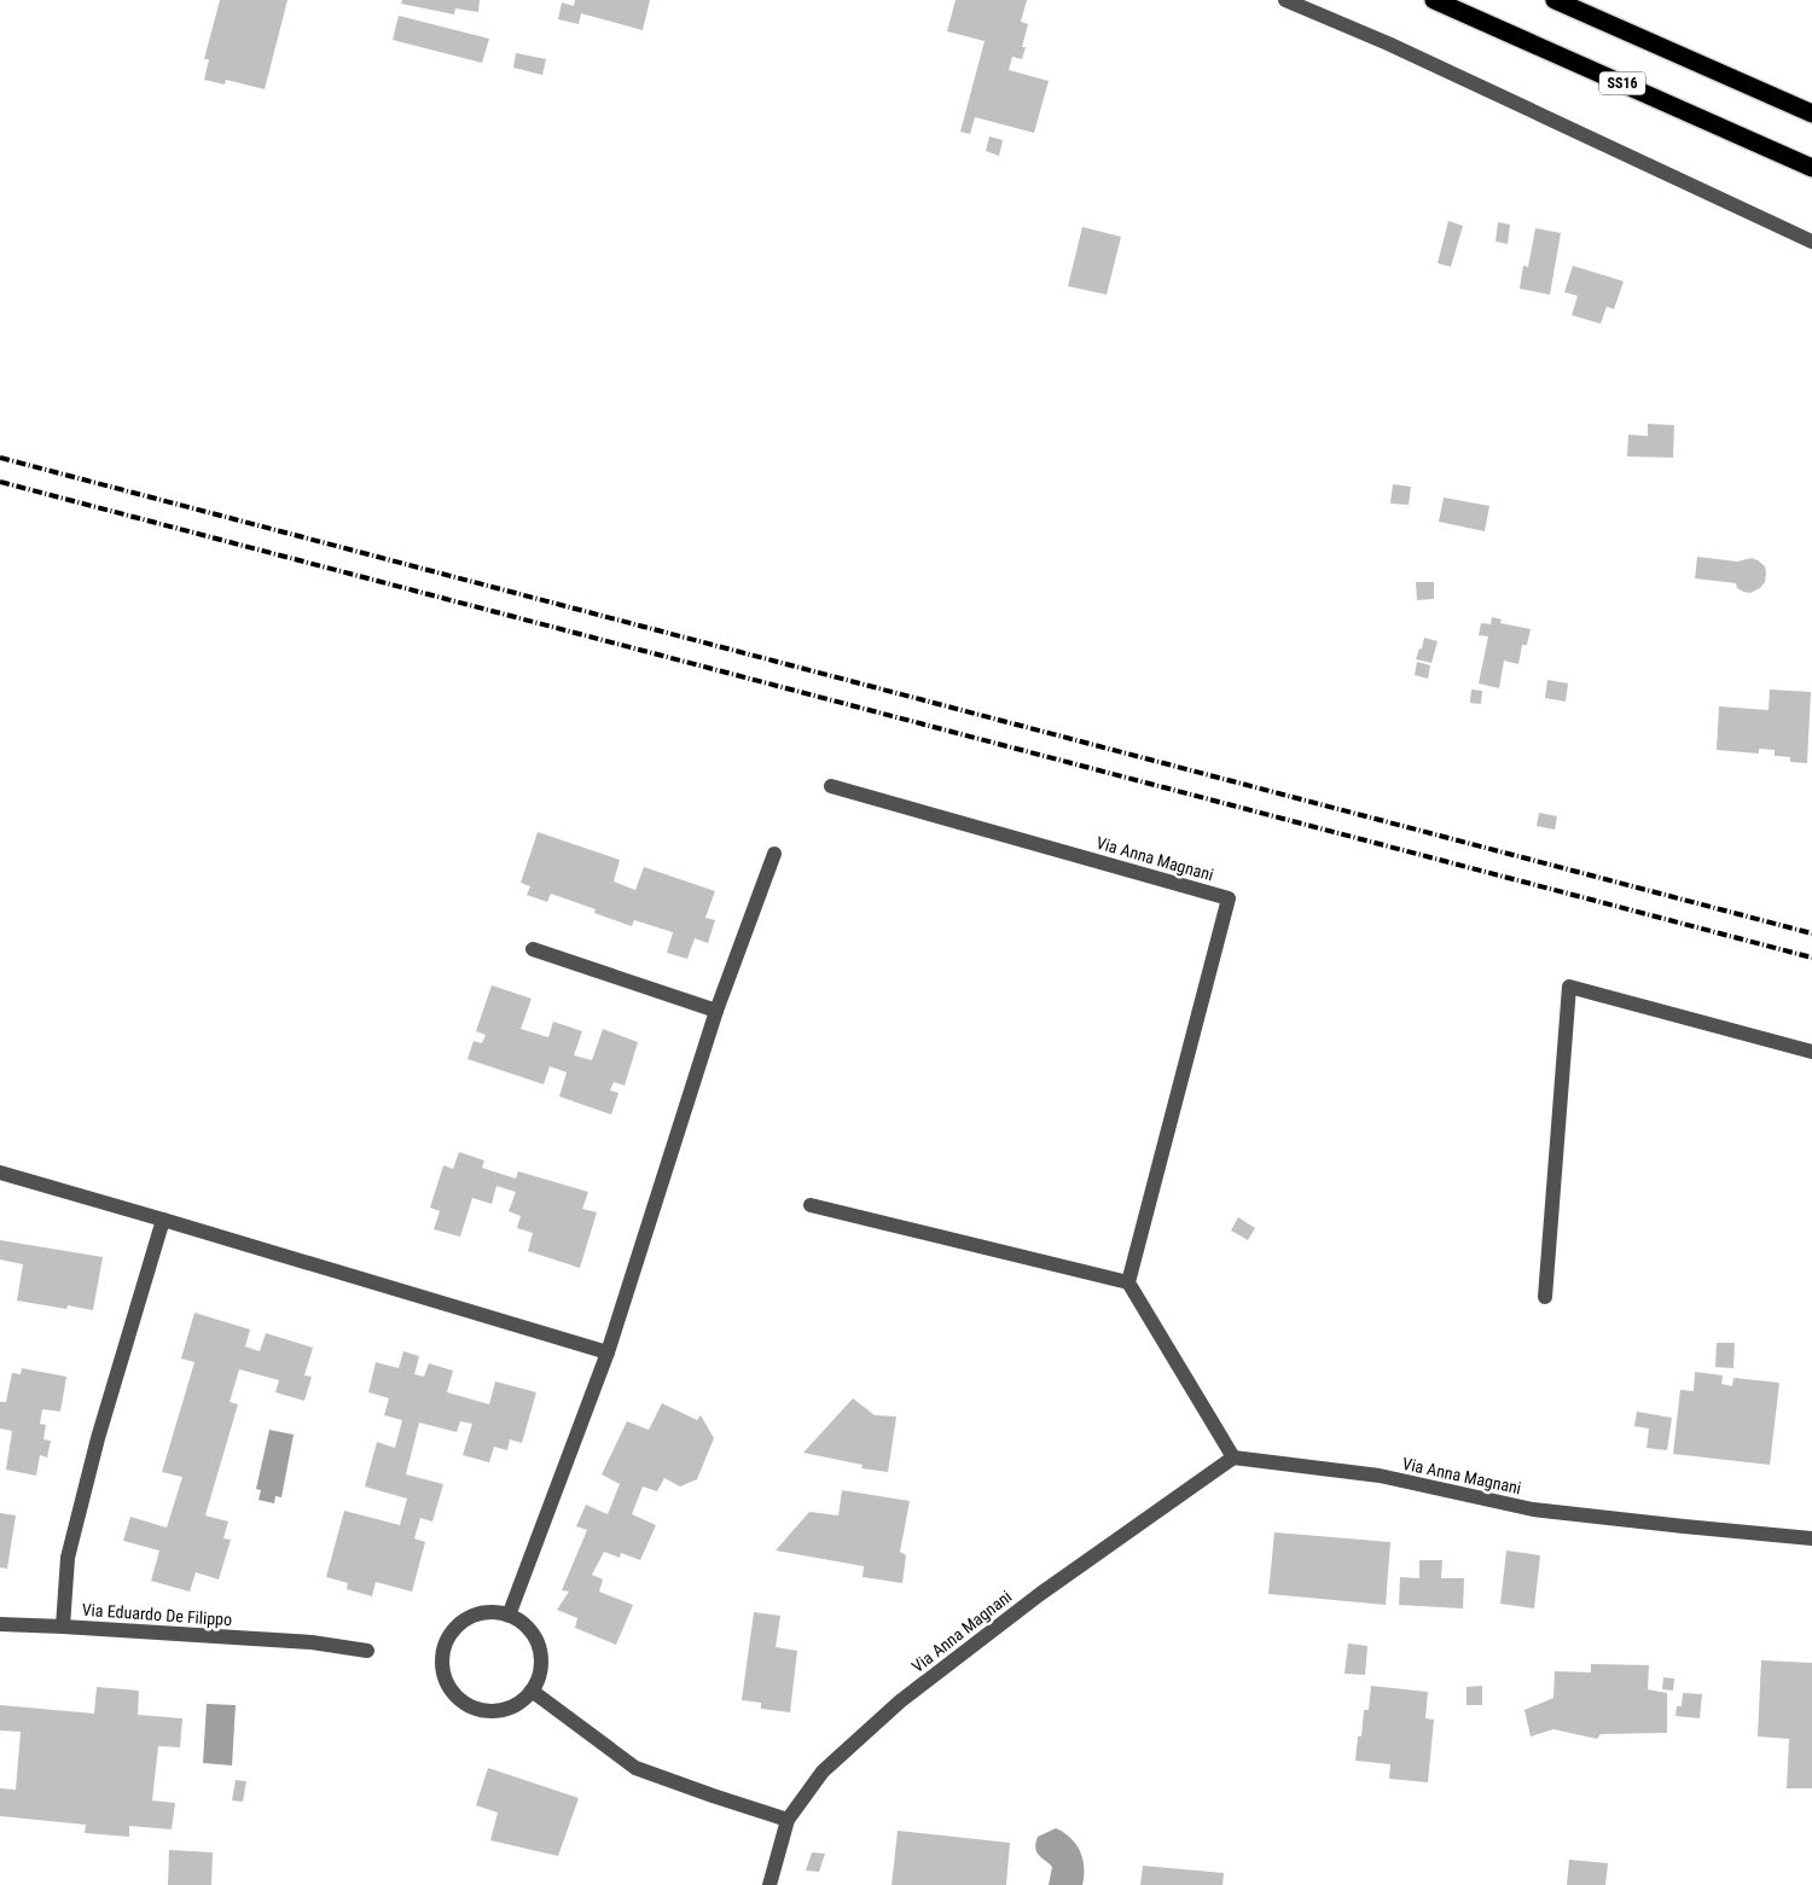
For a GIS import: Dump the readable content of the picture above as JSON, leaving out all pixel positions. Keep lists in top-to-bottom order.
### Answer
{
  "streets": {
    "highway": ["SS16"],
    "street": ["Via Anna Magnani", "Via Eduardo De Filippo"]
  }
}
